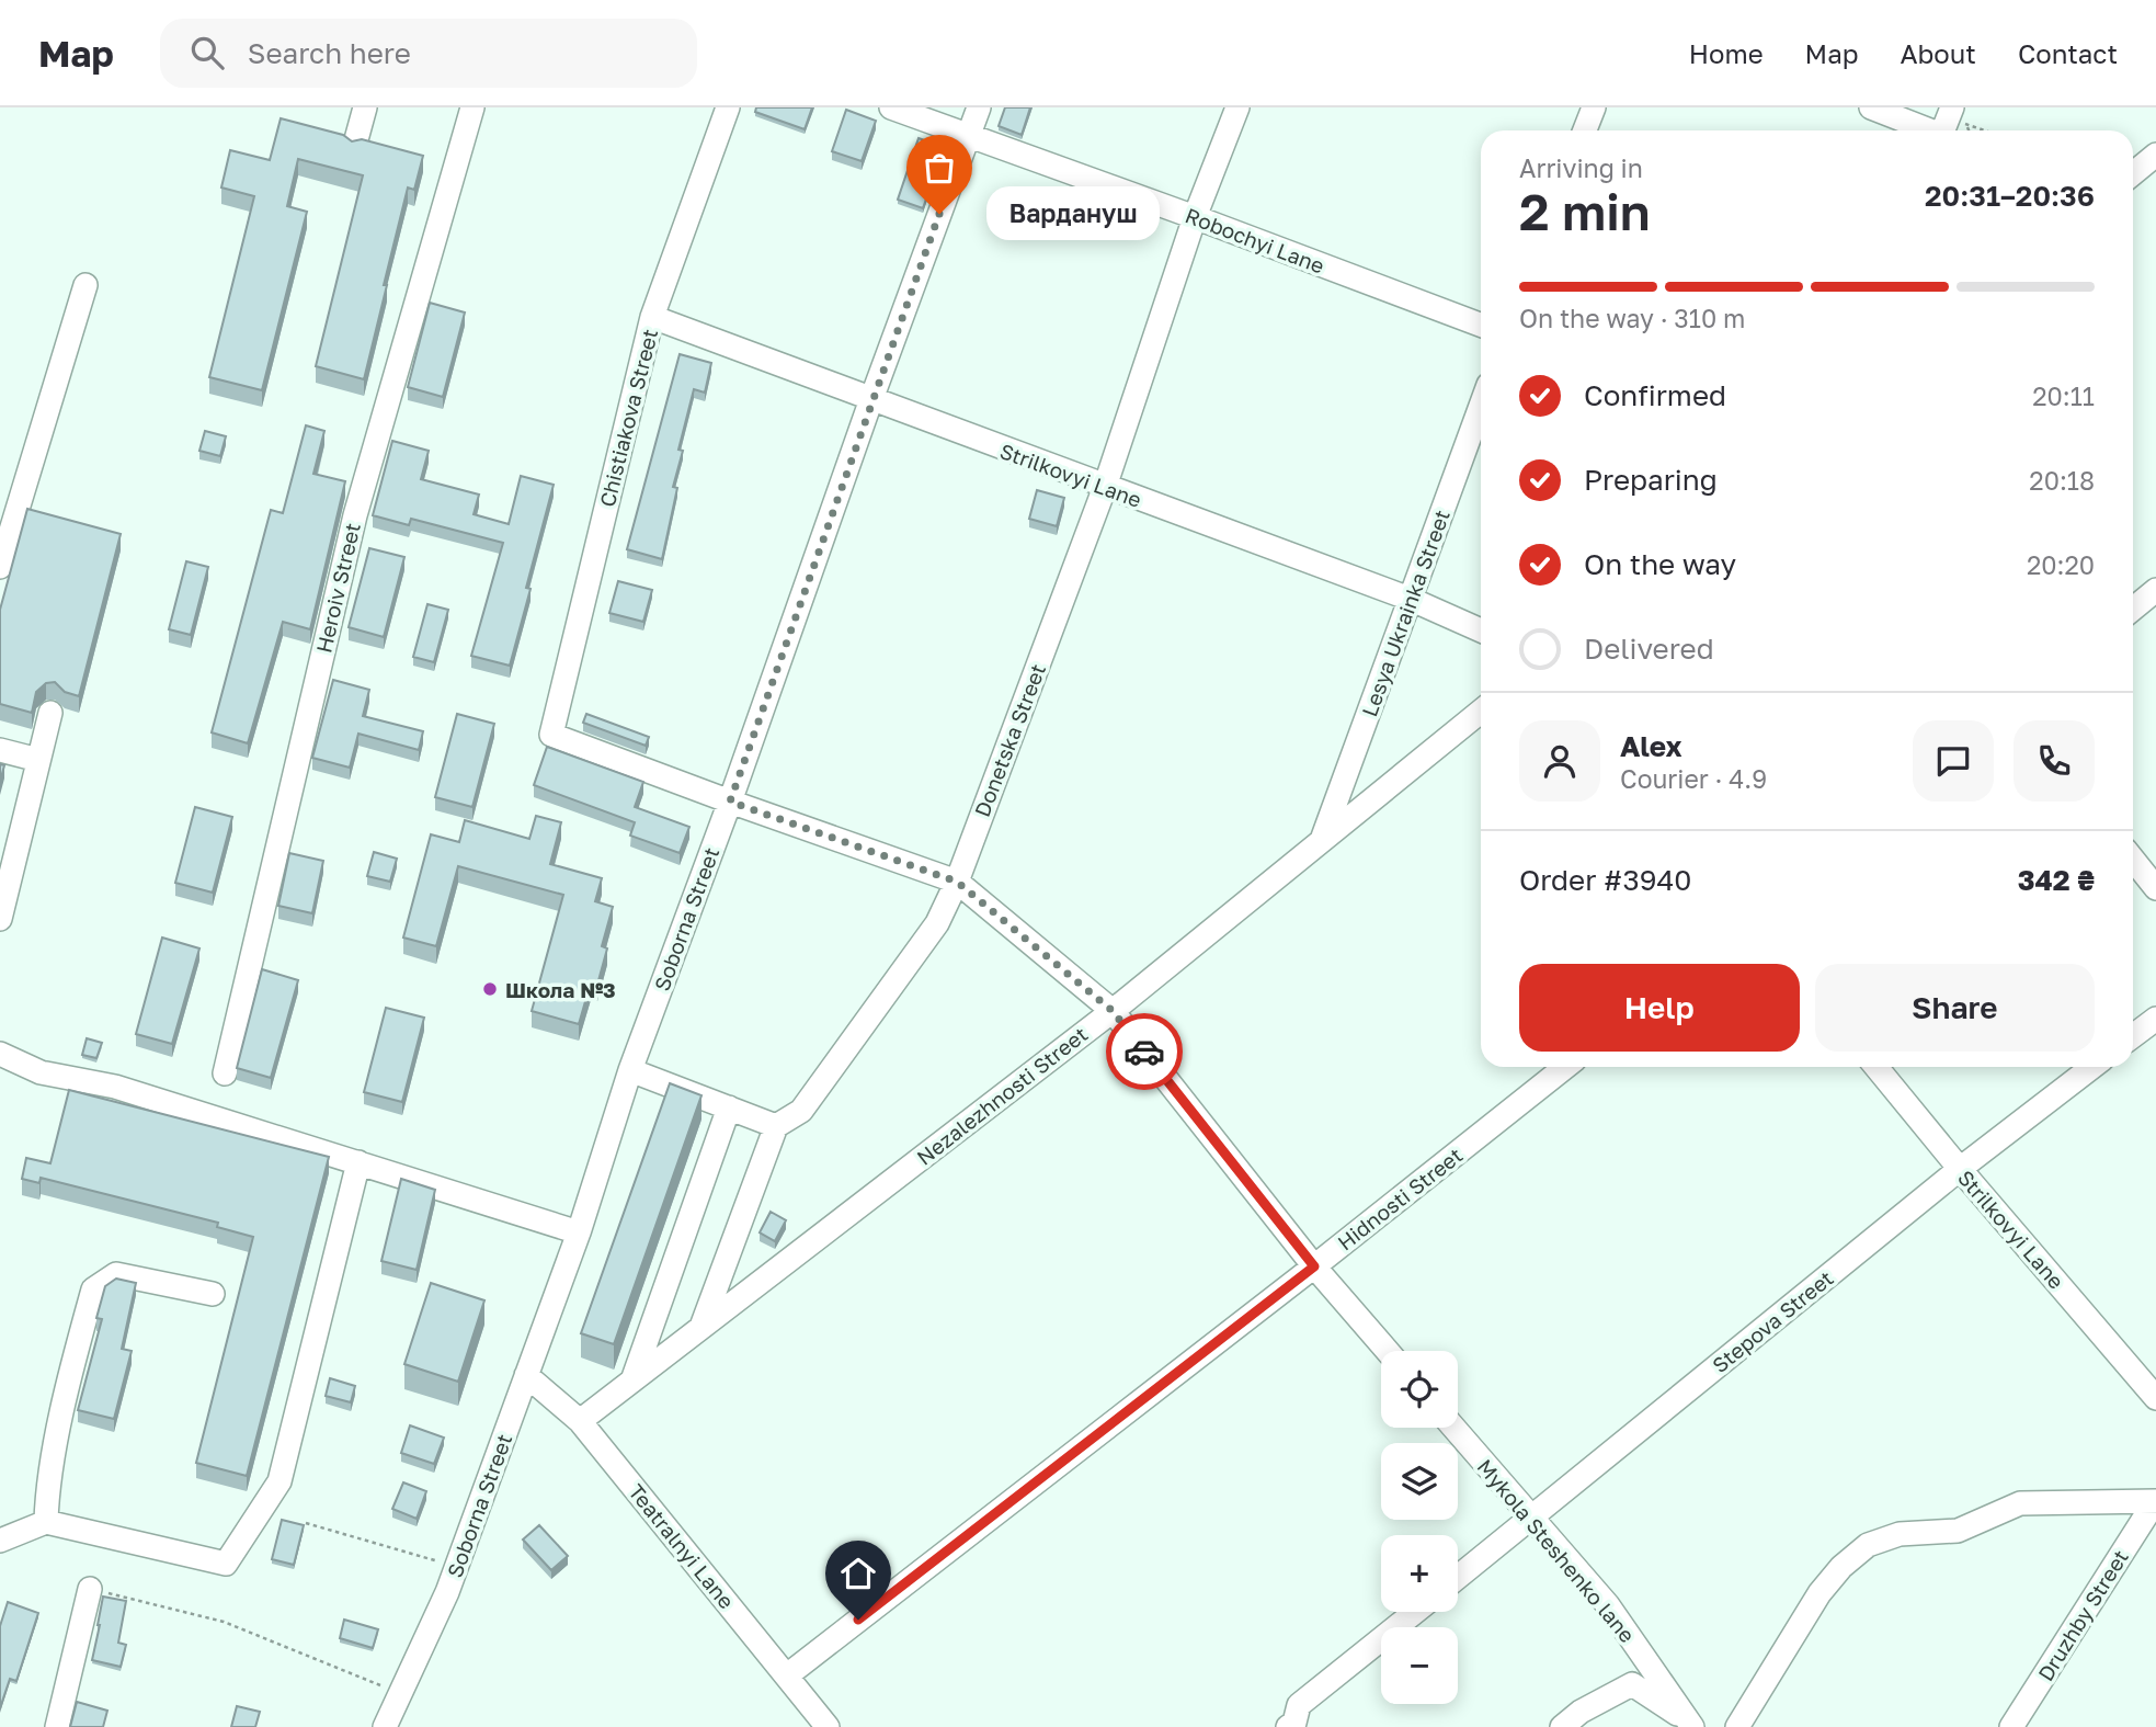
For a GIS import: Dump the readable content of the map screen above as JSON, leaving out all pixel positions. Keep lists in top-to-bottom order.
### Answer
{
  "streets": {
    "street": [
      "Robochyi Lane",
      "Chistiakova Street",
      "Strilkovyi Lane",
      "Heroiv Street",
      "Lesya Ukrainka Street",
      "Donetska Street",
      "Soborna Street",
      "Nezalezhnosti Street",
      "Hidnosti Street",
      "Stepova Street",
      "Teatralnyi Lane",
      "Mykola Steshenko lane",
      "Druzhby Street"
    ]
  },
  "crossings": [
    ["Robochyi Lane", "Donetska Street"],
    ["Robochyi Lane", "Soborna Street"],
    ["Chistiakova Street", "Strilkovyi Lane"],
    ["Chistiakova Street", "Soborna Street"],
    ["Strilkovyi Lane", "Lesya Ukrainka Street"],
    ["Strilkovyi Lane", "Donetska Street"],
    ["Strilkovyi Lane", "Soborna Street"],
    ["Strilkovyi Lane", "Stepova Street"],
    ["Lesya Ukrainka Street", "Nezalezhnosti Street"],
    ["Soborna Street", "Teatralnyi Lane"],
    ["Nezalezhnosti Street", "Teatralnyi Lane"],
    ["Hidnosti Street", "Teatralnyi Lane"],
    ["Stepova Street", "Mykola Steshenko lane"]
  ],
  "places": ["Вардануш", "Школа №3"],
  "page": {
    "header": "Map",
    "search": "Search here",
    "nav": [
      "Home",
      "Map",
      "About",
      "Contact"
    ],
    "heading": ["2 min", "Arriving in", "20:31–20:36"],
    "panel": [
      "Alex",
      "Courier · 4.9",
      "Order #3940",
      "342 ₴"
    ],
    "bubble": "Вардануш",
    "bar": "On the way · 310 m",
    "list": [
      ["Confirmed", "20:11"],
      ["Preparing", "20:18"],
      ["On the way", "20:20"],
      "Delivered"
    ],
    "buttons": ["Help", "Share"],
    "map_buttons": ["+", "−"]
  }
}
